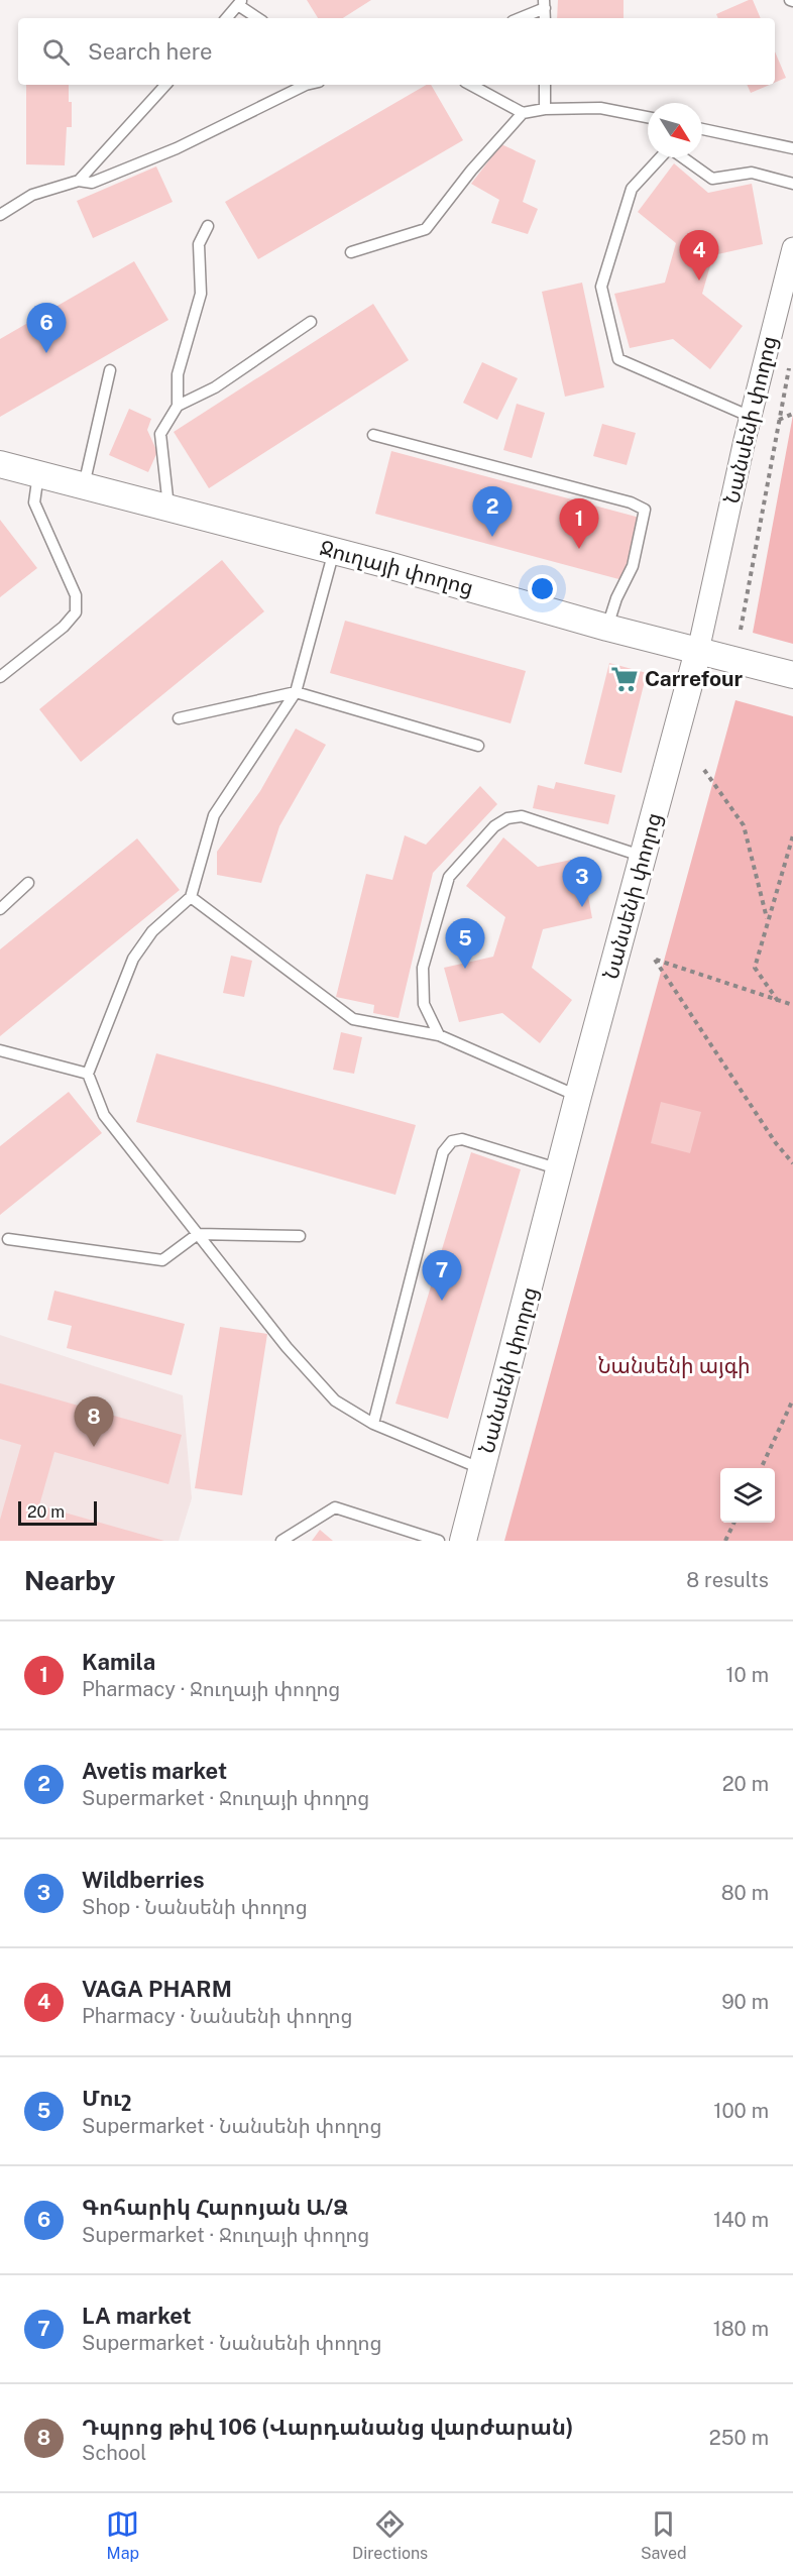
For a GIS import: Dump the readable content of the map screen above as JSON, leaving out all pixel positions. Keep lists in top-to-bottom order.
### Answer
{
  "streets": {
    "street": ["Նանսենի փողոց", "Ջուղայի փողոց"]
  },
  "crossings": [
    ["Նանսենի փողոց", "Ջուղայի փողոց"]
  ],
  "parks": ["Նանսենի այգի"],
  "places": {
    "supermarket": ["Carrefour"]
  },
  "scale_bar": "20 m",
  "north": "bottom right",
  "page": {
    "search": "Search here",
    "pins": [
      "4",
      "6",
      "2",
      "1",
      "3",
      "5",
      "7",
      "8"
    ],
    "scale": "20 m",
    "heading": ["Nearby", "8 results"],
    "list": [
      {
        "mark": "1",
        "name": "Kamila",
        "note": "Pharmacy · Ջուղայի փողոց",
        "value": "10 m"
      },
      {
        "mark": "2",
        "name": "Avetis market",
        "note": "Supermarket · Ջուղայի փողոց",
        "value": "20 m"
      },
      {
        "mark": "3",
        "name": "Wildberries",
        "note": "Shop · Նանսենի փողոց",
        "value": "80 m"
      },
      {
        "mark": "4",
        "name": "VAGA PHARM",
        "note": "Pharmacy · Նանսենի փողոց",
        "value": "90 m"
      },
      {
        "mark": "5",
        "name": "Մուշ",
        "note": "Supermarket · Նանսենի փողոց",
        "value": "100 m"
      },
      {
        "mark": "6",
        "name": "Գոհարիկ Հարոյան Ա/Ձ",
        "note": "Supermarket · Ջուղայի փողոց",
        "value": "140 m"
      },
      {
        "mark": "7",
        "name": "LA market",
        "note": "Supermarket · Նանսենի փողոց",
        "value": "180 m"
      },
      {
        "mark": "8",
        "name": "Դպրոց թիվ 106 (Վարդանանց վարժարան)",
        "note": "School",
        "value": "250 m"
      }
    ],
    "nav": ["Map", "Directions", "Saved"]
  }
}
